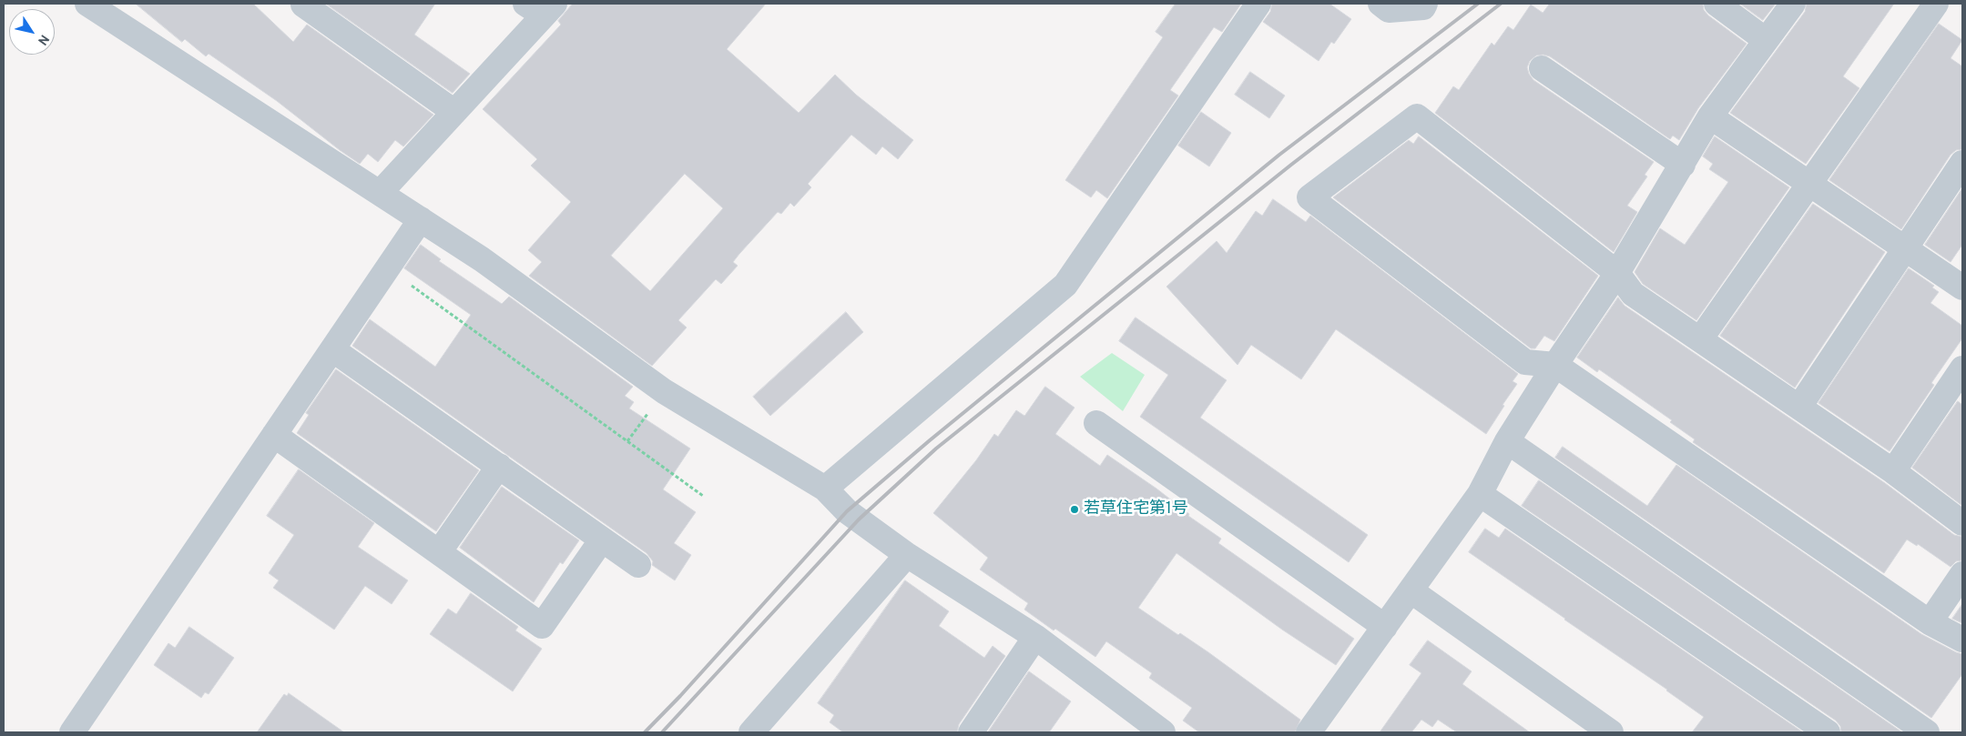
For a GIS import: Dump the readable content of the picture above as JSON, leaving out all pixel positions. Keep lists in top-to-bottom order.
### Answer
{
  "places": ["若草住宅第1号"],
  "north": "bottom right"
}
